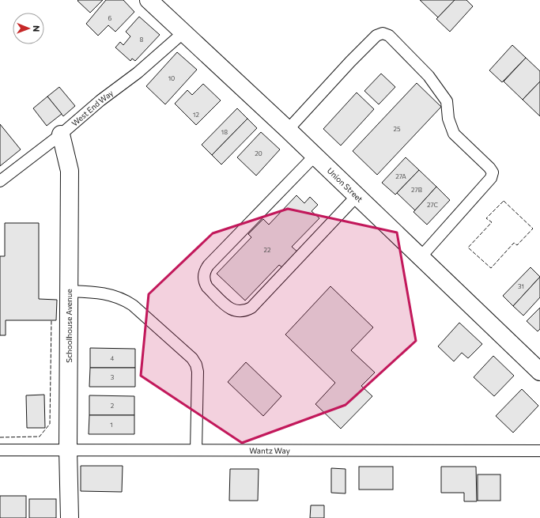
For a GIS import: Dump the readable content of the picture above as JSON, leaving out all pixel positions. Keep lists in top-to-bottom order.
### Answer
{
  "streets": {
    "street": ["Union Street", "Schoolhouse Avenue"],
    "lane": ["West End Way", "Wantz Way"]
  },
  "crossings": [
    ["West End Way", "Union Street"],
    ["West End Way", "Schoolhouse Avenue"],
    ["Schoolhouse Avenue", "Wantz Way"]
  ],
  "house_numbers": [
    "6",
    "8",
    "10",
    "12",
    "25",
    "18",
    "20",
    "27A",
    "27B",
    "27C",
    "22",
    "31",
    "4",
    "3",
    "2",
    "1"
  ],
  "north": "right"
}
